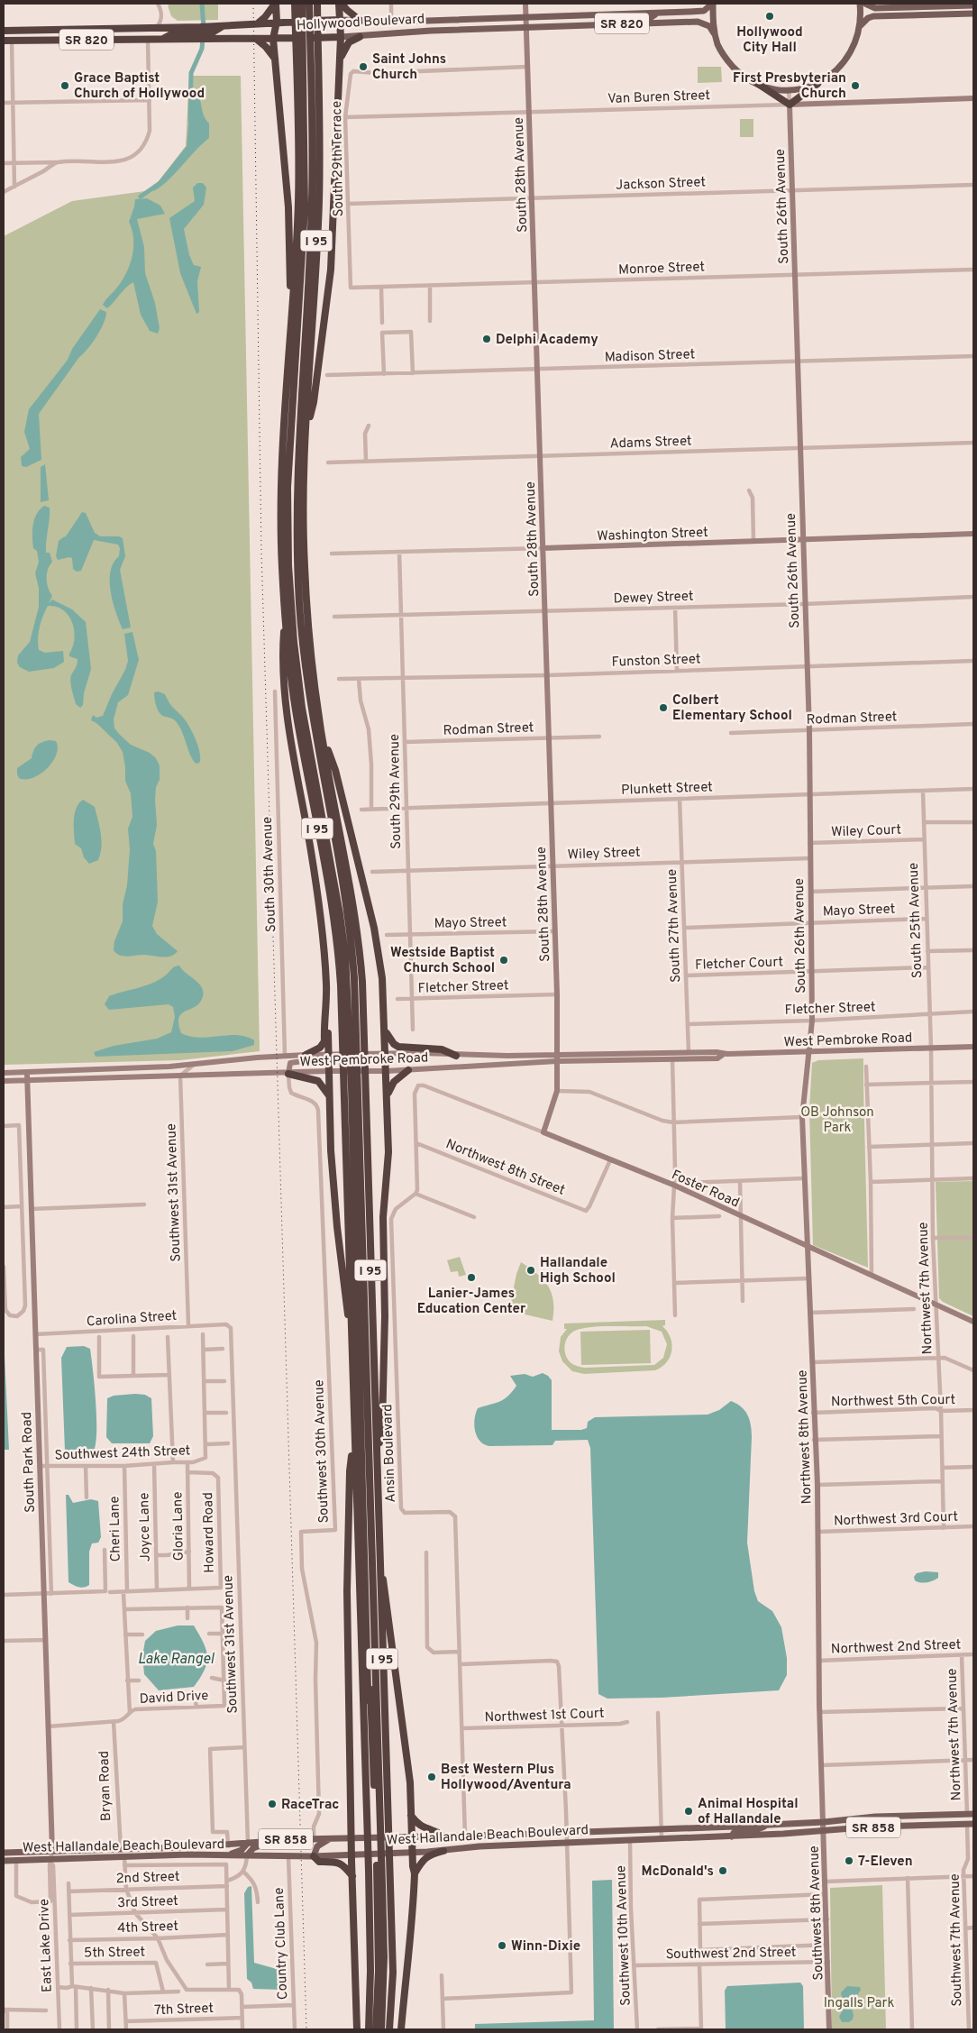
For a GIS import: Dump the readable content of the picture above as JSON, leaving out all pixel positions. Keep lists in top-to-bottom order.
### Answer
{
  "streets": {
    "highway": ["Hollywood Boulevard", "SR 820", "I 95"],
    "main road": ["SR 858", "West Hallandale Beach Boulevard"],
    "street": [
      "Van Buren Street",
      "South 29th Terrace",
      "South 28th Avenue",
      "Jackson Street",
      "South 26th Avenue",
      "Monroe Street",
      "Madison Street",
      "Adams Street",
      "Washington Street",
      "Dewey Street",
      "Funston Street",
      "Rodman Street",
      "Plunkett Street",
      "South 29th Avenue",
      "Wiley Court",
      "Wiley Street",
      "South 30th Avenue",
      "Mayo Street",
      "South 25th Avenue",
      "South 27th Avenue",
      "Fletcher Court",
      "Fletcher Street",
      "West Pembroke Road",
      "Northwest 8th Street",
      "Foster Road",
      "Southwest 31st Avenue",
      "Northwest 7th Avenue",
      "Carolina Street",
      "Northwest 5th Court",
      "Northwest 8th Avenue",
      "Southwest 30th Avenue",
      "Southwest 24th Street",
      "Ansin Boulevard",
      "South Park Road",
      "Northwest 3rd Court",
      "Gloria Lane",
      "Joyce Lane",
      "Cheri Lane",
      "Howard Road",
      "Northwest 2nd Street",
      "David Drive",
      "Northwest 1st Court",
      "Bryan Road",
      "2nd Street",
      "3rd Street",
      "Southwest 8th Avenue",
      "4th Street",
      "Southwest 10th Avenue",
      "Southwest 7th Avenue",
      "Country Club Lane",
      "East Lake Drive",
      "5th Street",
      "Southwest 2nd Street",
      "7th Street"
    ]
  },
  "crossings": [
    ["Hollywood Boulevard", "South 28th Avenue"],
    ["Van Buren Street", "South 29th Terrace"],
    ["Van Buren Street", "South 28th Avenue"],
    ["Van Buren Street", "South 26th Avenue"],
    ["South 29th Terrace", "South 28th Avenue"],
    ["South 29th Terrace", "Jackson Street"],
    ["South 29th Terrace", "Monroe Street"],
    ["South 28th Avenue", "Jackson Street"],
    ["South 28th Avenue", "Monroe Street"],
    ["South 28th Avenue", "Madison Street"],
    ["South 28th Avenue", "Adams Street"],
    ["South 28th Avenue", "Washington Street"],
    ["South 28th Avenue", "Dewey Street"],
    ["South 28th Avenue", "Funston Street"],
    ["South 28th Avenue", "Rodman Street"],
    ["South 28th Avenue", "Plunkett Street"],
    ["South 28th Avenue", "Wiley Street"],
    ["South 28th Avenue", "Mayo Street"],
    ["South 28th Avenue", "Fletcher Street"],
    ["South 28th Avenue", "West Pembroke Road"],
    ["South 28th Avenue", "Foster Road"],
    ["Jackson Street", "South 26th Avenue"],
    ["South 26th Avenue", "Monroe Street"],
    ["South 26th Avenue", "Madison Street"],
    ["South 26th Avenue", "Adams Street"],
    ["South 26th Avenue", "Washington Street"],
    ["South 26th Avenue", "Dewey Street"],
    ["South 26th Avenue", "Funston Street"],
    ["South 26th Avenue", "Rodman Street"],
    ["South 26th Avenue", "Plunkett Street"],
    ["South 26th Avenue", "Wiley Court"],
    ["South 26th Avenue", "Wiley Street"],
    ["South 26th Avenue", "Mayo Street"],
    ["South 26th Avenue", "Fletcher Court"],
    ["South 26th Avenue", "Fletcher Street"],
    ["South 26th Avenue", "West Pembroke Road"],
    ["South 26th Avenue", "Northwest 8th Avenue"],
    ["Washington Street", "South 29th Avenue"],
    ["Dewey Street", "South 29th Avenue"],
    ["Funston Street", "South 29th Avenue"],
    ["Rodman Street", "South 29th Avenue"],
    ["Plunkett Street", "South 29th Avenue"],
    ["Plunkett Street", "South 25th Avenue"],
    ["Plunkett Street", "South 27th Avenue"],
    ["South 29th Avenue", "Wiley Street"],
    ["South 29th Avenue", "Mayo Street"],
    ["South 29th Avenue", "Fletcher Street"],
    ["Wiley Court", "South 25th Avenue"],
    ["Wiley Street", "South 27th Avenue"],
    ["South 30th Avenue", "West Pembroke Road"],
    ["Mayo Street", "South 25th Avenue"],
    ["Mayo Street", "South 27th Avenue"],
    ["South 25th Avenue", "Fletcher Court"],
    ["South 25th Avenue", "Fletcher Street"],
    ["South 25th Avenue", "West Pembroke Road"],
    ["South 25th Avenue", "Northwest 7th Avenue"],
    ["South 27th Avenue", "Fletcher Court"],
    ["South 27th Avenue", "Fletcher Street"],
    ["South 27th Avenue", "West Pembroke Road"],
    ["West Pembroke Road", "Southwest 31st Avenue"],
    ["West Pembroke Road", "Northwest 7th Avenue"],
    ["West Pembroke Road", "Northwest 8th Avenue"],
    ["West Pembroke Road", "Southwest 30th Avenue"],
    ["West Pembroke Road", "South Park Road"],
    ["Northwest 8th Street", "Foster Road"],
    ["Foster Road", "Northwest 7th Avenue"],
    ["Foster Road", "Northwest 8th Avenue"],
    ["Southwest 31st Avenue", "Carolina Street"],
    ["Southwest 31st Avenue", "West Hallandale Beach Boulevard"],
    ["Northwest 7th Avenue", "Northwest 5th Court"],
    ["Northwest 7th Avenue", "Northwest 3rd Court"],
    ["Northwest 7th Avenue", "Northwest 2nd Street"],
    ["Northwest 7th Avenue", "West Hallandale Beach Boulevard"],
    ["Carolina Street", "South Park Road"],
    ["Northwest 5th Court", "Northwest 8th Avenue"],
    ["Northwest 8th Avenue", "Northwest 3rd Court"],
    ["Northwest 8th Avenue", "Northwest 2nd Street"],
    ["Northwest 8th Avenue", "West Hallandale Beach Boulevard"],
    ["Northwest 8th Avenue", "Southwest 8th Avenue"],
    ["Southwest 30th Avenue", "West Hallandale Beach Boulevard"],
    ["Southwest 24th Street", "South Park Road"],
    ["Southwest 24th Street", "Gloria Lane"],
    ["Southwest 24th Street", "Joyce Lane"],
    ["Southwest 24th Street", "Cheri Lane"],
    ["Ansin Boulevard", "Northwest 1st Court"],
    ["Ansin Boulevard", "West Hallandale Beach Boulevard"],
    ["South Park Road", "David Drive"],
    ["South Park Road", "West Hallandale Beach Boulevard"],
    ["Gloria Lane", "Howard Road"],
    ["Cheri Lane", "David Drive"],
    ["David Drive", "Bryan Road"],
    ["Bryan Road", "West Hallandale Beach Boulevard"],
    ["West Hallandale Beach Boulevard", "Southwest 8th Avenue"],
    ["West Hallandale Beach Boulevard", "Southwest 10th Avenue"],
    ["West Hallandale Beach Boulevard", "Southwest 7th Avenue"],
    ["West Hallandale Beach Boulevard", "Country Club Lane"],
    ["West Hallandale Beach Boulevard", "East Lake Drive"],
    ["Southwest 8th Avenue", "Southwest 2nd Street"],
    ["Southwest 10th Avenue", "Southwest 2nd Street"]
  ],
  "water": ["Lake Rangel"],
  "parks": ["OB Johnson Park", "Ingalls Park"],
  "places": [
    "Hollywood City Hall",
    "Saint Johns Church",
    "Grace Baptist Church of Hollywood",
    "First Presbyterian Church",
    "Delphi Academy",
    "Colbert Elementary School",
    "Westside Baptist Church School",
    "Hallandale High School",
    "Lanier-James Education Center",
    "Best Western Plus Hollywood/Aventura",
    "RaceTrac",
    "Animal Hospital of Hallandale",
    "7-Eleven",
    "McDonald's",
    "Winn-Dixie"
  ]
}
